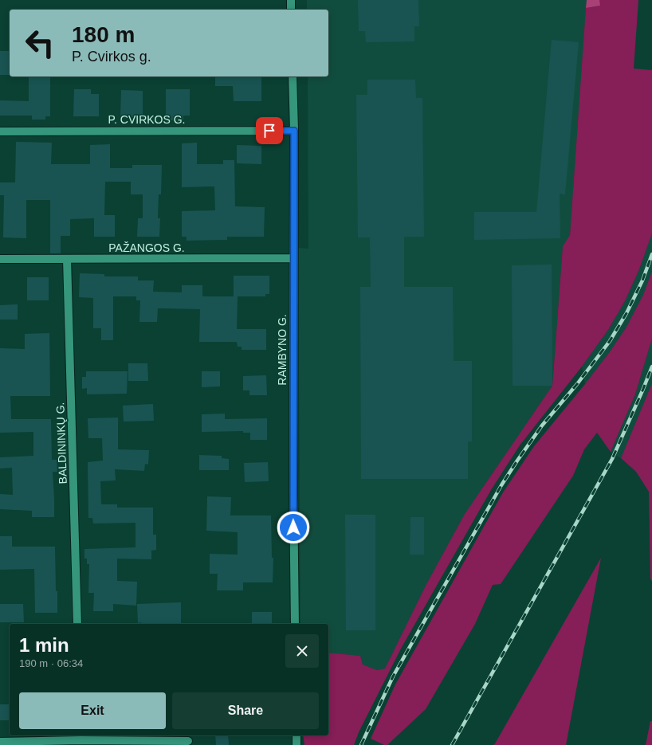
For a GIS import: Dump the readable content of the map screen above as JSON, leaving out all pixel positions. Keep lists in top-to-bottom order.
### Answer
{
  "streets": {
    "street": [
      "P. CVIRKOS G.",
      "PAŽANGOS G.",
      "RAMBYNO G.",
      "BALDININKŲ G."
    ]
  },
  "crossings": [
    ["P. CVIRKOS G.", "RAMBYNO G."],
    ["PAŽANGOS G.", "RAMBYNO G."],
    ["PAŽANGOS G.", "BALDININKŲ G."]
  ],
  "page": {
    "turn": ["180 m", "P. Cvirkos g."],
    "heading": ["1 min", "190 m · 06:34"],
    "buttons": ["Exit", "Share"]
  }
}
